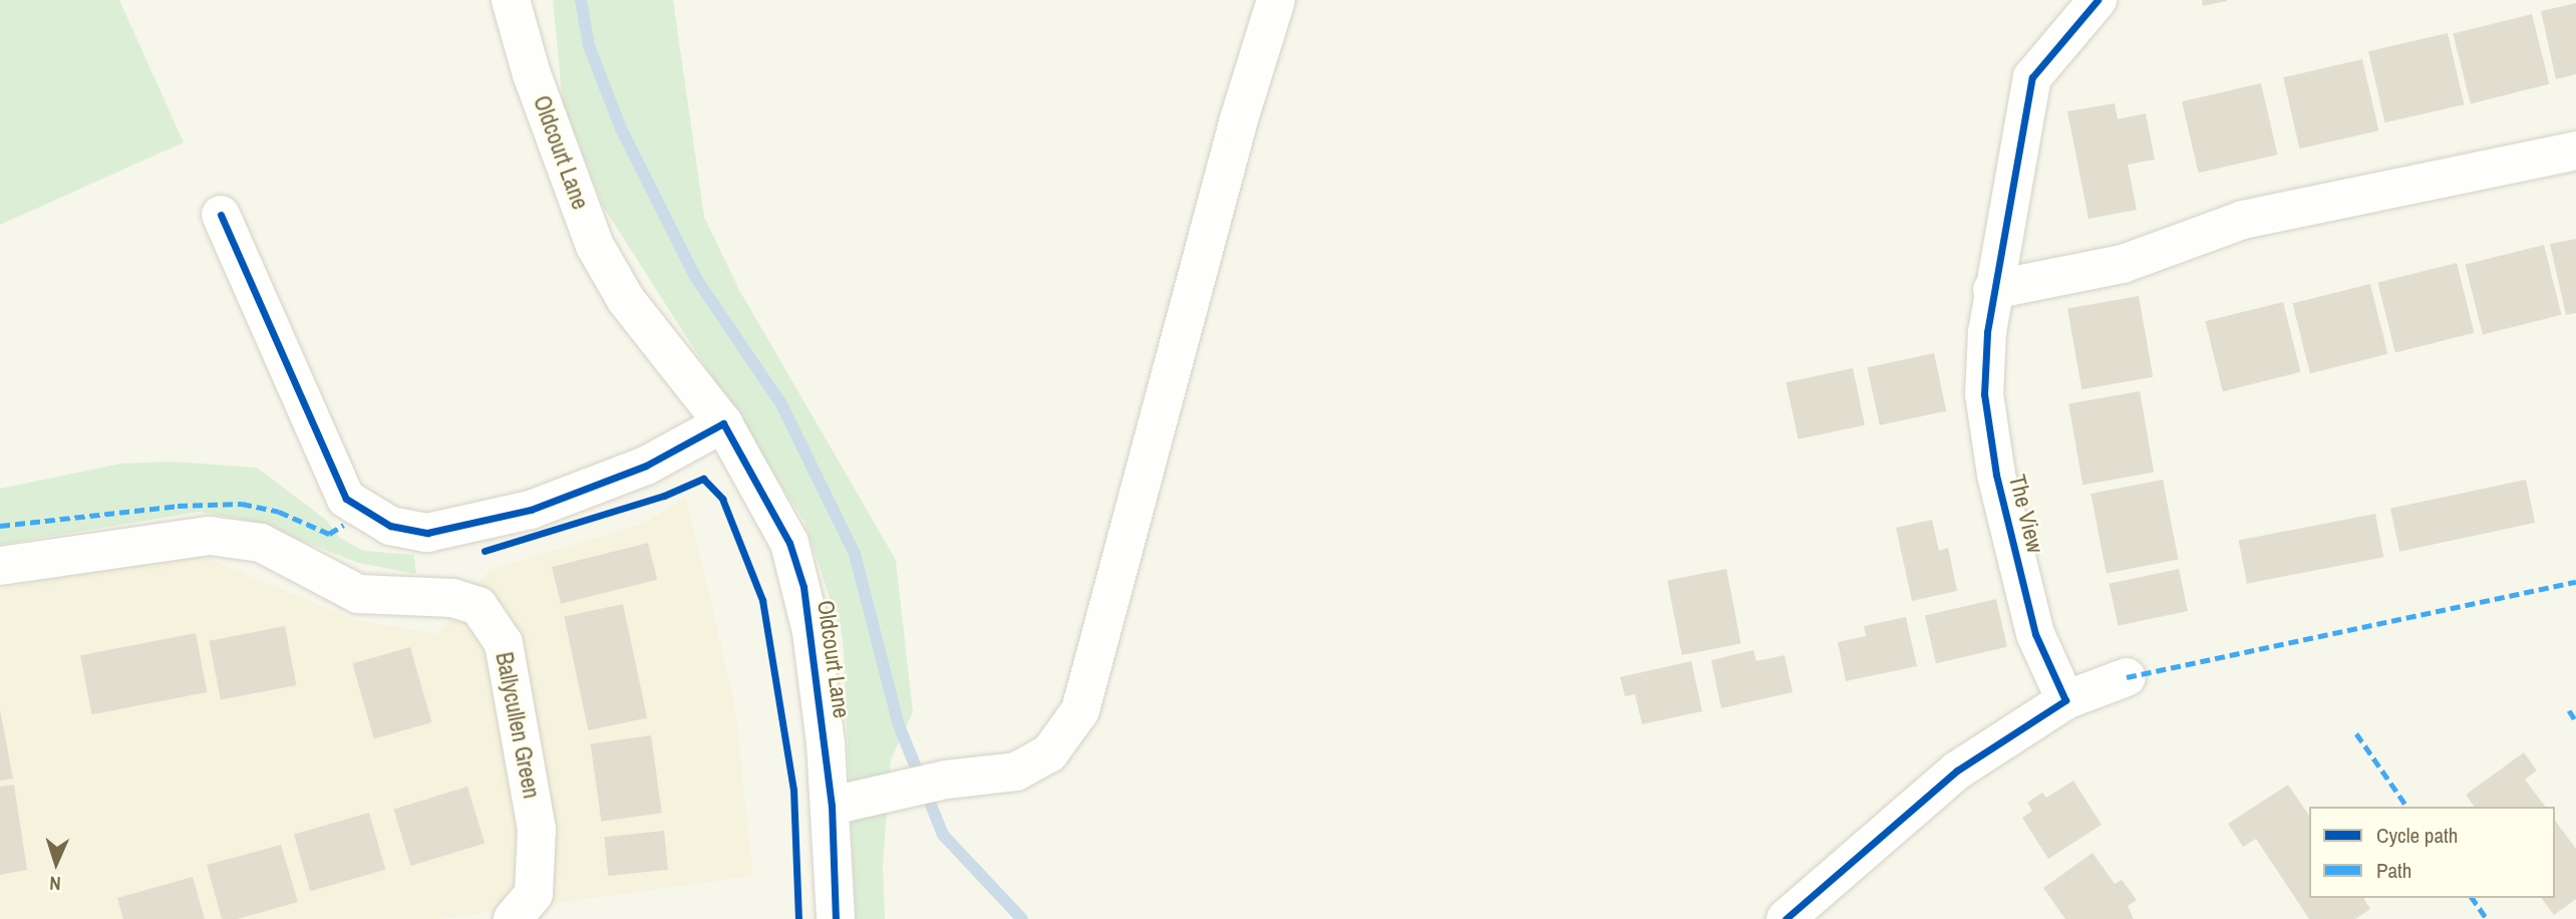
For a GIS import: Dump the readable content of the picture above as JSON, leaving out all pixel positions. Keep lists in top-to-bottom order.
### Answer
{
  "streets": {
    "street": ["Oldcourt Lane", "The View", "Ballycullen Green"]
  },
  "legend": ["Cycle path", "Path"],
  "north": "bottom"
}
